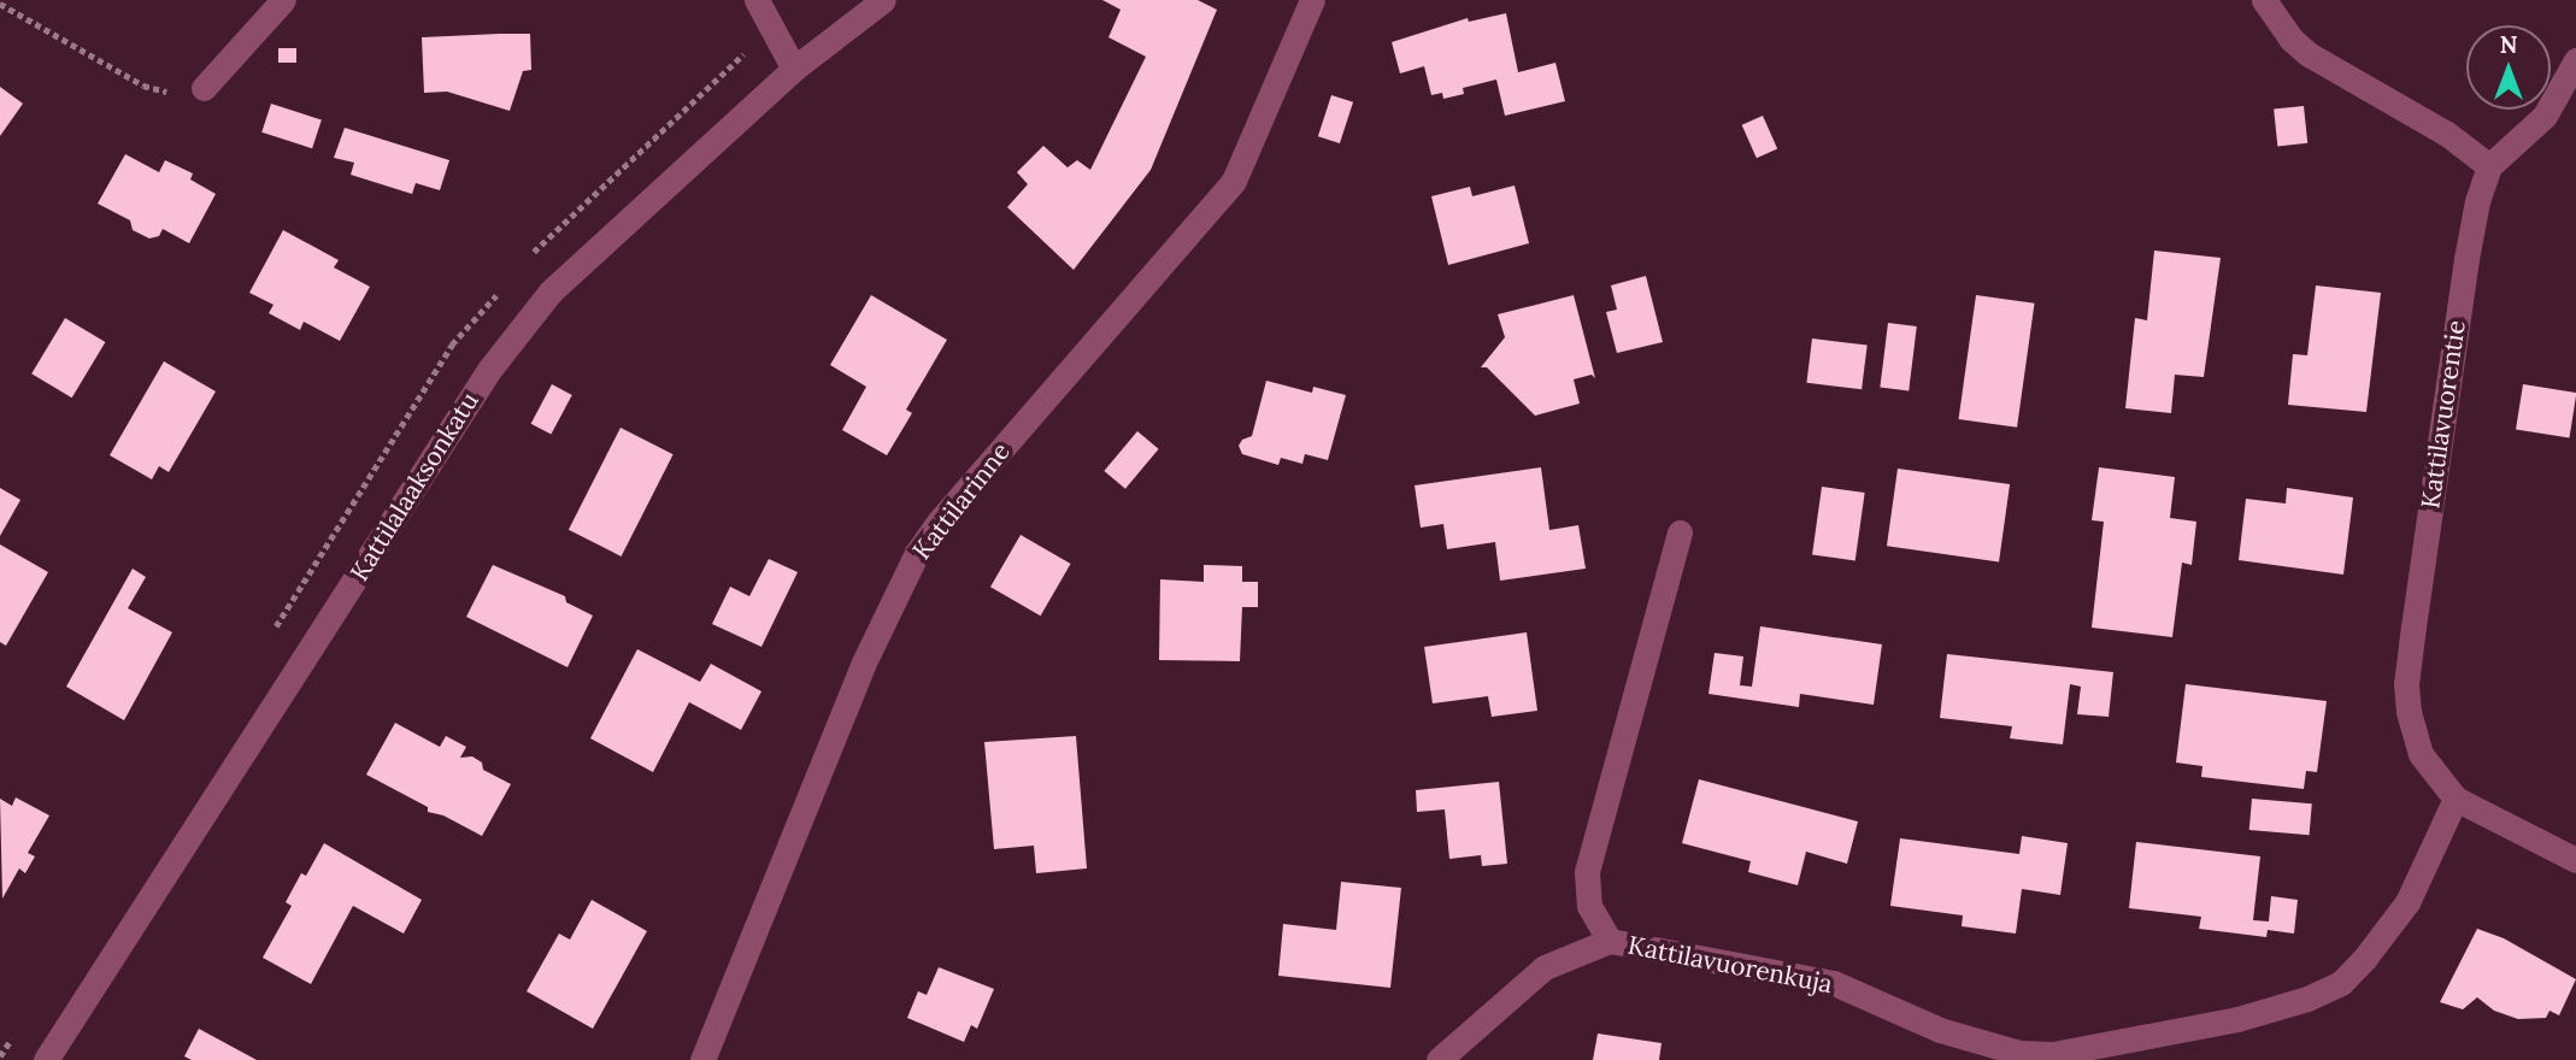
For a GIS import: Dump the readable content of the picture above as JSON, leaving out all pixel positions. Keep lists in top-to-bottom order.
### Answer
{
  "streets": {
    "street": [
      "Kattilavuorentie",
      "Kattilalaaksonkatu",
      "Kattilarinne",
      "Kattilavuorenkuja"
    ]
  },
  "crossings": [
    ["Kattilavuorentie", "Kattilavuorenkuja"]
  ],
  "north": "top"
}
